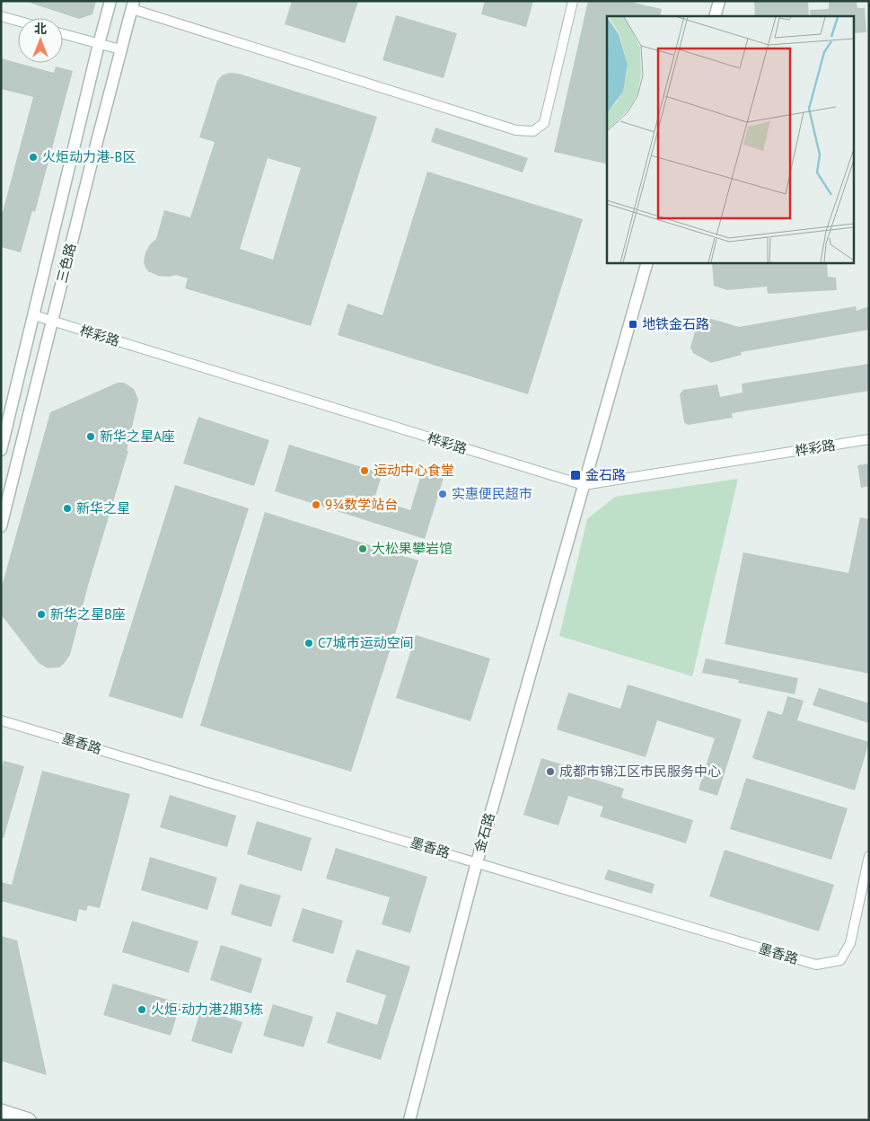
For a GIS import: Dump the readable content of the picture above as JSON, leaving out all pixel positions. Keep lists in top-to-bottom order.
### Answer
{
  "streets": {
    "street": [
      "三色路",
      "桦彩路",
      "墨香路",
      "金石路"
    ]
  },
  "crossings": [
    ["三色路", "桦彩路"],
    ["桦彩路", "金石路"],
    ["墨香路", "金石路"]
  ],
  "places": {
    "other": [
      "火炬动力港-B区",
      "新华之星A座",
      "运动中心食堂",
      "实惠便民超市",
      "9¾数学站台",
      "新华之星",
      "大松果攀岩馆",
      "新华之星B座",
      "C7城市运动空间",
      "成都市锦江区市民服务中心",
      "火炬·动力港2期3栋"
    ],
    "transit": ["地铁金石路", "金石路"]
  },
  "north": "top"
}
